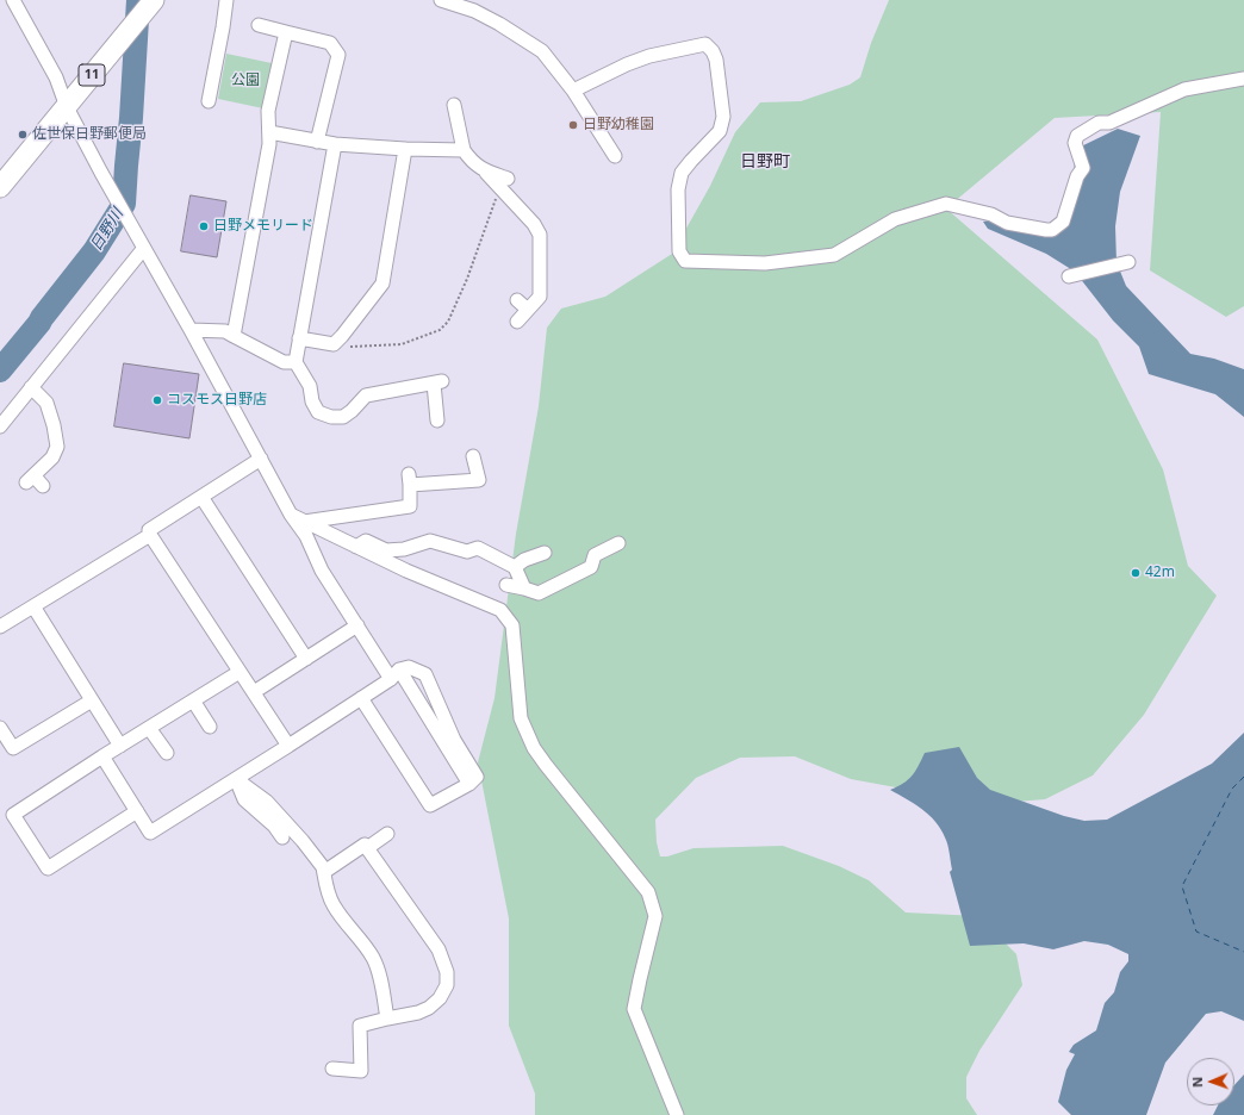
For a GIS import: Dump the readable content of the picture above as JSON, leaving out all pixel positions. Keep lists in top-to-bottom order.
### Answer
{
  "streets": {
    "main road": ["11"]
  },
  "districts": ["日野町"],
  "water": ["日野川"],
  "parks": ["公園"],
  "places": [
    "日野幼稚園",
    "佐世保日野郵便局",
    "日野メモリード",
    "コスモス日野店",
    "42m"
  ],
  "north": "left"
}
